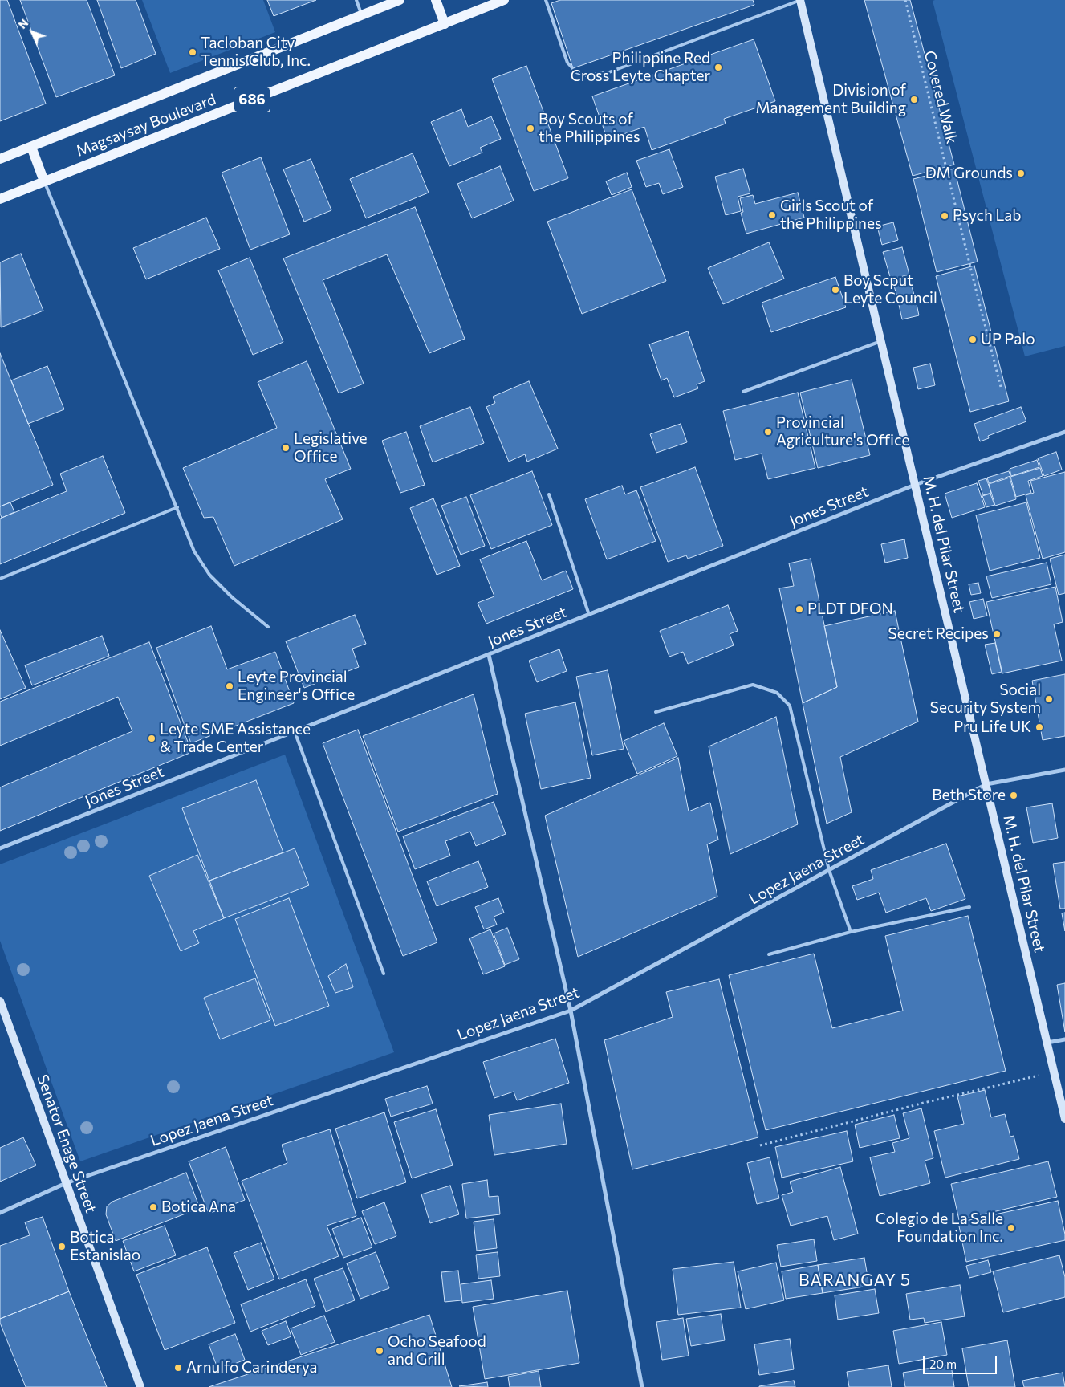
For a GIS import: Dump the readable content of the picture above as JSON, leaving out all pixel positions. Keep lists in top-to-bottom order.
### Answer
{
  "streets": {
    "main road": ["686", "Magsaysay Boulevard"],
    "street": [
      "Jones Street",
      "M. H. del Pilar Street",
      "Lopez Jaena Street",
      "Senator Enage Street"
    ],
    "path": ["Covered Walk"]
  },
  "crossings": [
    ["Jones Street", "M. H. del Pilar Street"],
    ["M. H. del Pilar Street", "Lopez Jaena Street"],
    ["Lopez Jaena Street", "Senator Enage Street"]
  ],
  "districts": ["BARANGAY 5"],
  "places": [
    "Tacloban City Tennis Club, Inc.",
    "Philippine Red Cross Leyte Chapter",
    "Division of Management Building",
    "Boy Scouts of the Philippines",
    "DM Grounds",
    "Girls Scout of the Philippines",
    "Psych Lab",
    "Boy Scput Leyte Council",
    "UP Palo",
    "Provincial Agriculture's Office",
    "Legislative Office",
    "PLDT DFON",
    "Secret Recipes",
    "Leyte Provincial Engineer's Office",
    "Social Security System",
    "Pru Life UK",
    "Leyte SME Assistance & Trade Center",
    "Beth Store",
    "Botica Ana",
    "Colegio de La Salle Foundation Inc.",
    "Botica Estanislao",
    "Ocho Seafood and Grill",
    "Arnulfo Carinderya"
  ],
  "scale_bar": "20 m",
  "north": "top left"
}
